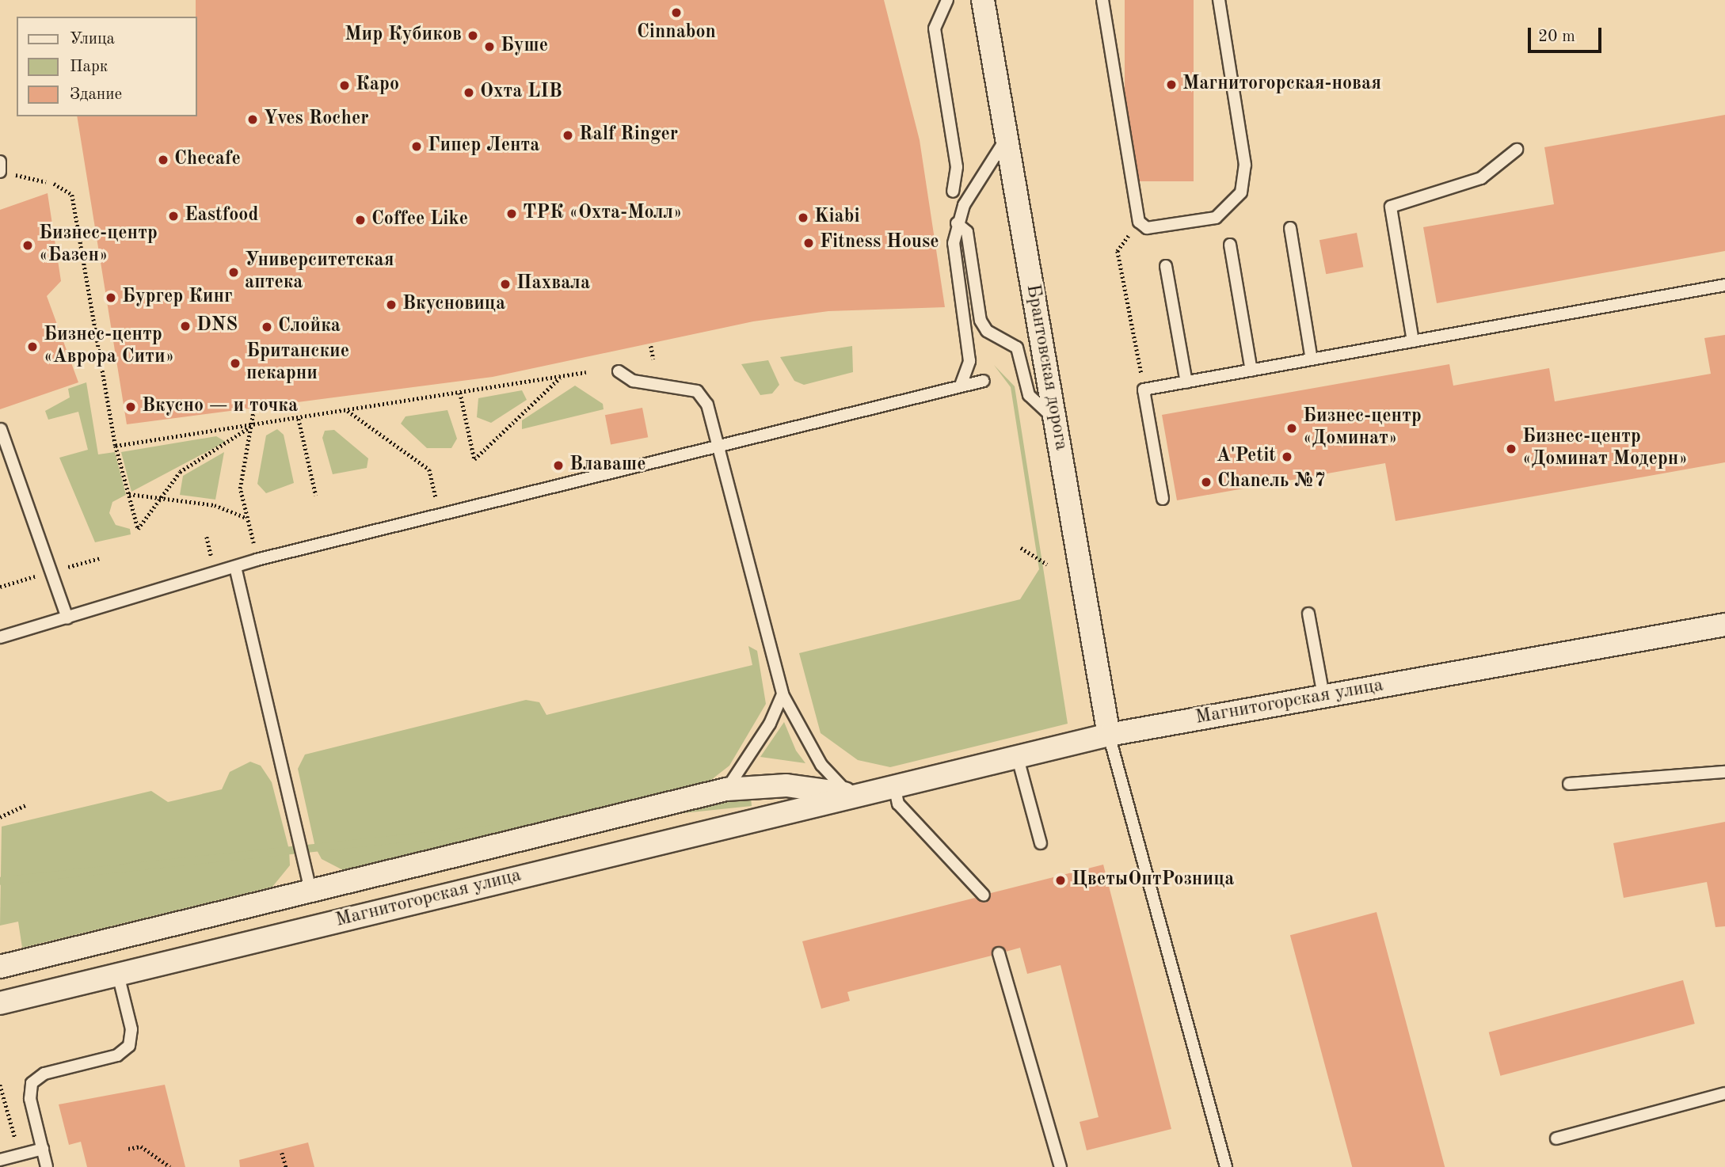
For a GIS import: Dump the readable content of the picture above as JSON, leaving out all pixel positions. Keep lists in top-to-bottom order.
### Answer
{
  "streets": {
    "street": ["Брантовская дорога", "Магнитогорская улица"]
  },
  "crossings": [
    ["Брантовская дорога", "Магнитогорская улица"]
  ],
  "places": [
    "Cinnabon",
    "Мир Кубиков",
    "Буше",
    "Магнитогорская-новая",
    "Каро",
    "Охта LIB",
    "Yves Rocher",
    "Ralf Ringer",
    "Гипер Лента",
    "Checafe",
    "ТРК «Охта-Молл»",
    "Eastfood",
    "Kiabi",
    "Coffee Like",
    "Fitness House",
    "Бизнес-центр «Базен»",
    "Университетская аптека",
    "Пахвала",
    "Бургер Кинг",
    "Вкусновица",
    "DNS",
    "Слойка",
    "Бизнес-центр «Аврора Сити»",
    "Британские пекарни",
    "Вкусно — и точка",
    "Бизнес-центр «Доминат»",
    "Бизнес-центр «Доминат Модерн»",
    "A'Petit",
    "Влаваше",
    "Chaneль №7",
    "ЦветыОптРозница"
  ],
  "legend": ["Улица", "Парк", "Здание"],
  "scale_bar": "20 m"
}
